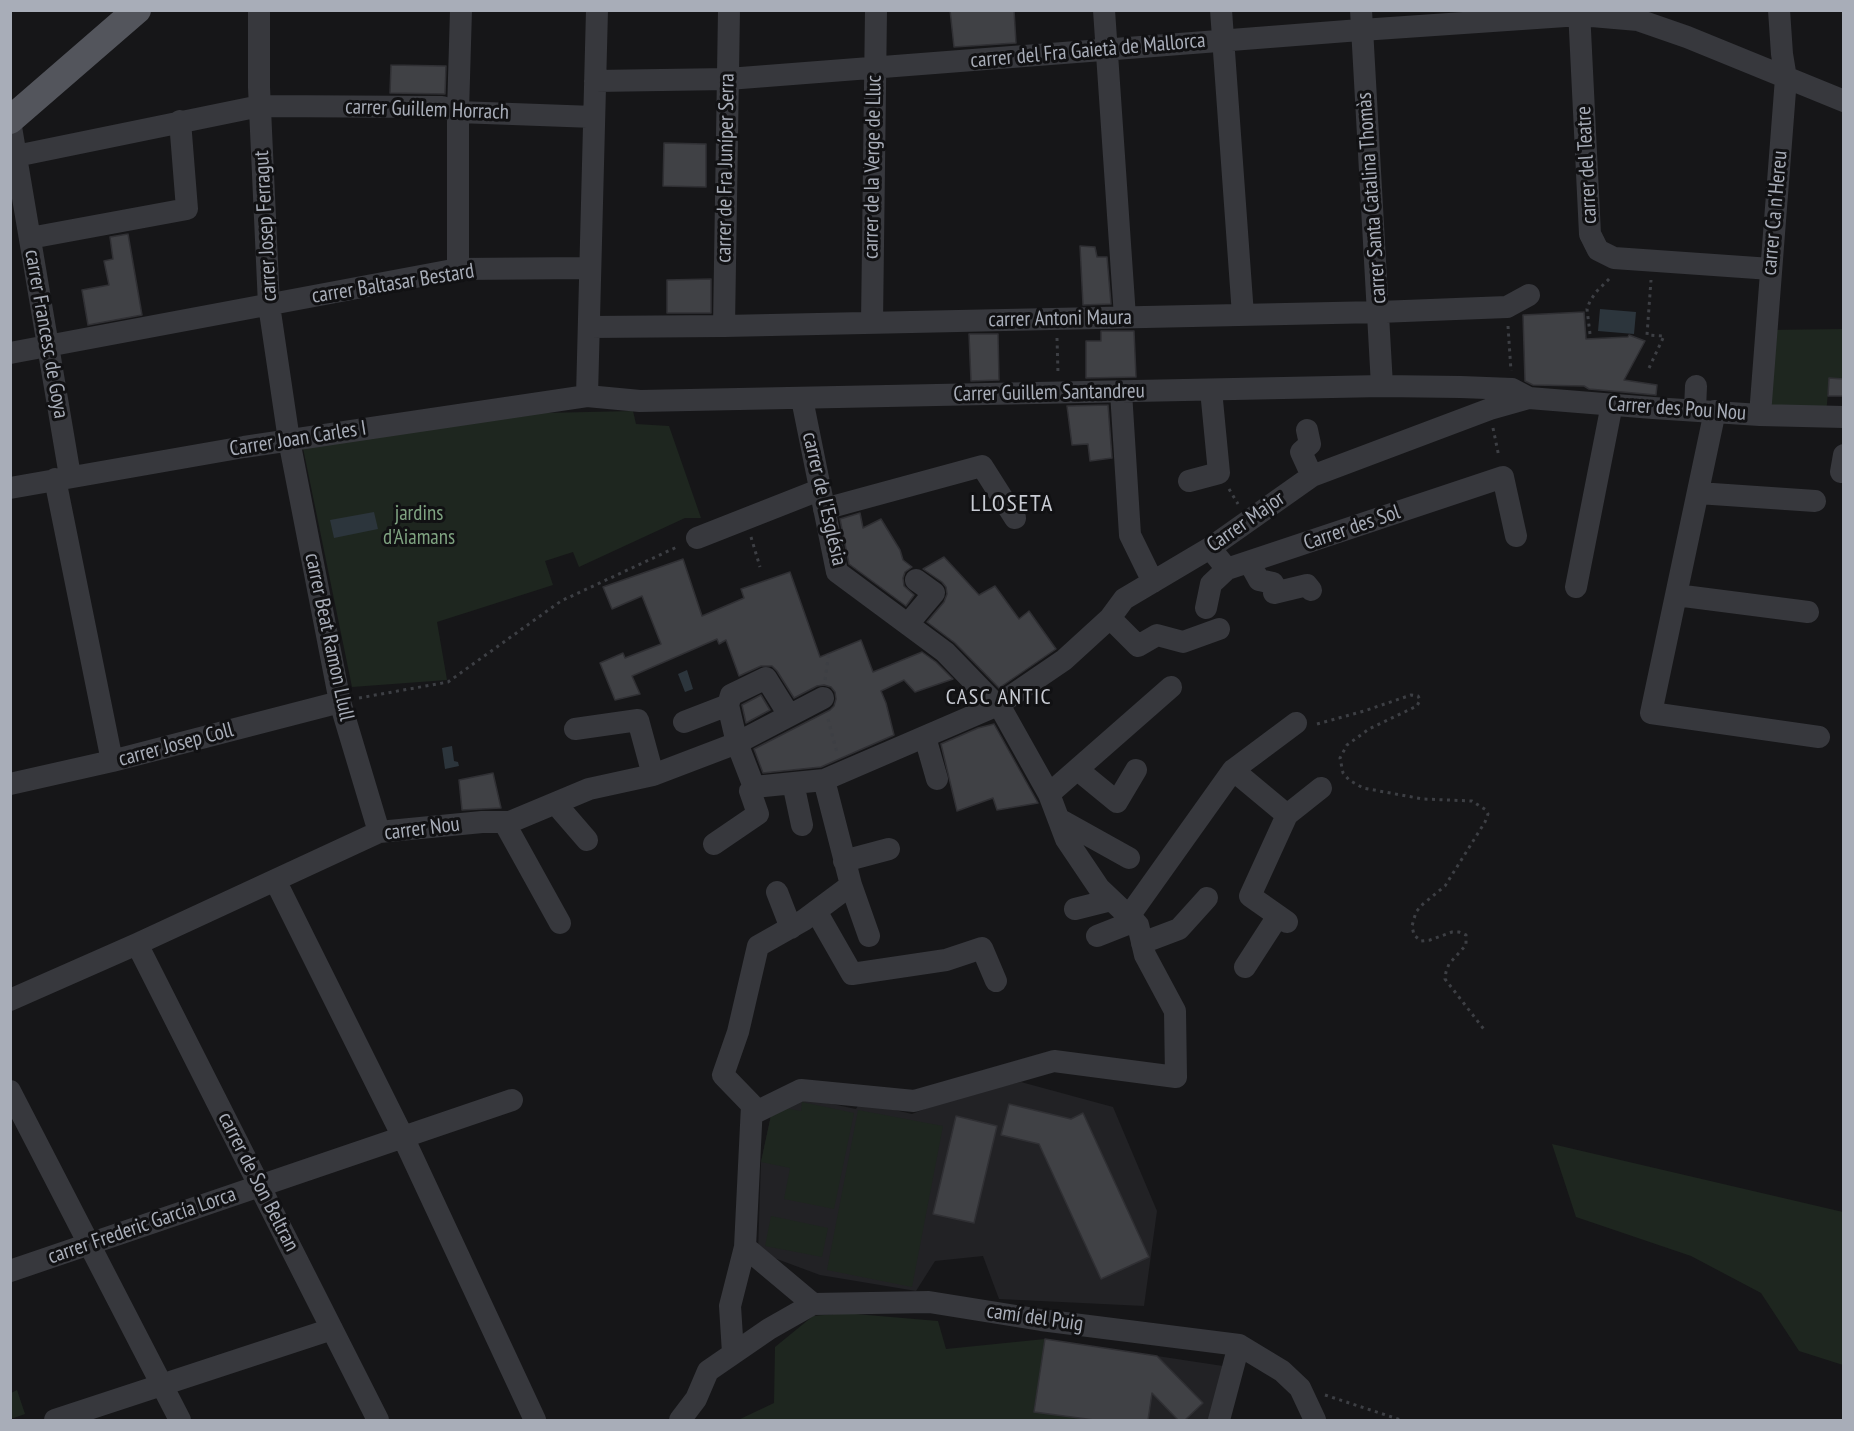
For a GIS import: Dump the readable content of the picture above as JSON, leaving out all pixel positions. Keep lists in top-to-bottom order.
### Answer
{
  "streets": {
    "street": [
      "carrer del Fra Gaietà de Mallorca",
      "carrer Guillem Horrach",
      "carrer del Teatre",
      "carrer de la Verge de Lluc",
      "carrer de Fra Juníper Serra",
      "carrer Santa Catalina Thomàs",
      "carrer Ca n'Hereu",
      "carrer Josep Ferragut",
      "carrer Baltasar Bestard",
      "carrer Antoni Maura",
      "carrer Francesc de Goya",
      "Carrer Guillem Santandreu",
      "Carrer des Pou Nou",
      "Carrer Joan Carles I",
      "carrer de l'Església",
      "Carrer Major",
      "Carrer des Sol",
      "carrer Beat Ramon Llull",
      "carrer Josep Coll",
      "carrer Nou",
      "carrer de Son Beltran",
      "carrer Frederic García Lorca",
      "camí del Puig"
    ]
  },
  "crossings": [
    ["carrer del Fra Gaietà de Mallorca", "carrer del Teatre"],
    ["carrer del Fra Gaietà de Mallorca", "carrer de la Verge de Lluc"],
    ["carrer del Fra Gaietà de Mallorca", "carrer de Fra Juníper Serra"],
    ["carrer del Fra Gaietà de Mallorca", "carrer Santa Catalina Thomàs"],
    ["carrer del Fra Gaietà de Mallorca", "carrer Ca n'Hereu"],
    ["carrer Guillem Horrach", "carrer Josep Ferragut"],
    ["carrer Guillem Horrach", "carrer Francesc de Goya"],
    ["carrer de la Verge de Lluc", "carrer Antoni Maura"],
    ["carrer de Fra Juníper Serra", "carrer Antoni Maura"],
    ["carrer Santa Catalina Thomàs", "carrer Antoni Maura"],
    ["carrer Santa Catalina Thomàs", "Carrer Guillem Santandreu"],
    ["carrer Ca n'Hereu", "Carrer des Pou Nou"],
    ["carrer Josep Ferragut", "carrer Baltasar Bestard"],
    ["carrer Josep Ferragut", "Carrer Joan Carles I"],
    ["carrer Josep Ferragut", "carrer Beat Ramon Llull"],
    ["carrer Baltasar Bestard", "carrer Francesc de Goya"],
    ["carrer Francesc de Goya", "Carrer Joan Carles I"],
    ["carrer Francesc de Goya", "carrer Josep Coll"],
    ["Carrer Guillem Santandreu", "Carrer des Pou Nou"],
    ["Carrer Guillem Santandreu", "Carrer Joan Carles I"],
    ["Carrer Guillem Santandreu", "carrer de l'Església"],
    ["Carrer Guillem Santandreu", "Carrer Major"],
    ["Carrer des Pou Nou", "Carrer Major"],
    ["Carrer Joan Carles I", "carrer Beat Ramon Llull"],
    ["carrer de l'Església", "Carrer Major"],
    ["carrer Beat Ramon Llull", "carrer Josep Coll"],
    ["carrer Beat Ramon Llull", "carrer Nou"],
    ["carrer Nou", "carrer de Son Beltran"],
    ["carrer de Son Beltran", "carrer Frederic García Lorca"]
  ],
  "districts": ["LLOSETA", "CASC ANTIC"],
  "parks": ["jardins d'Aiamans"]
}
